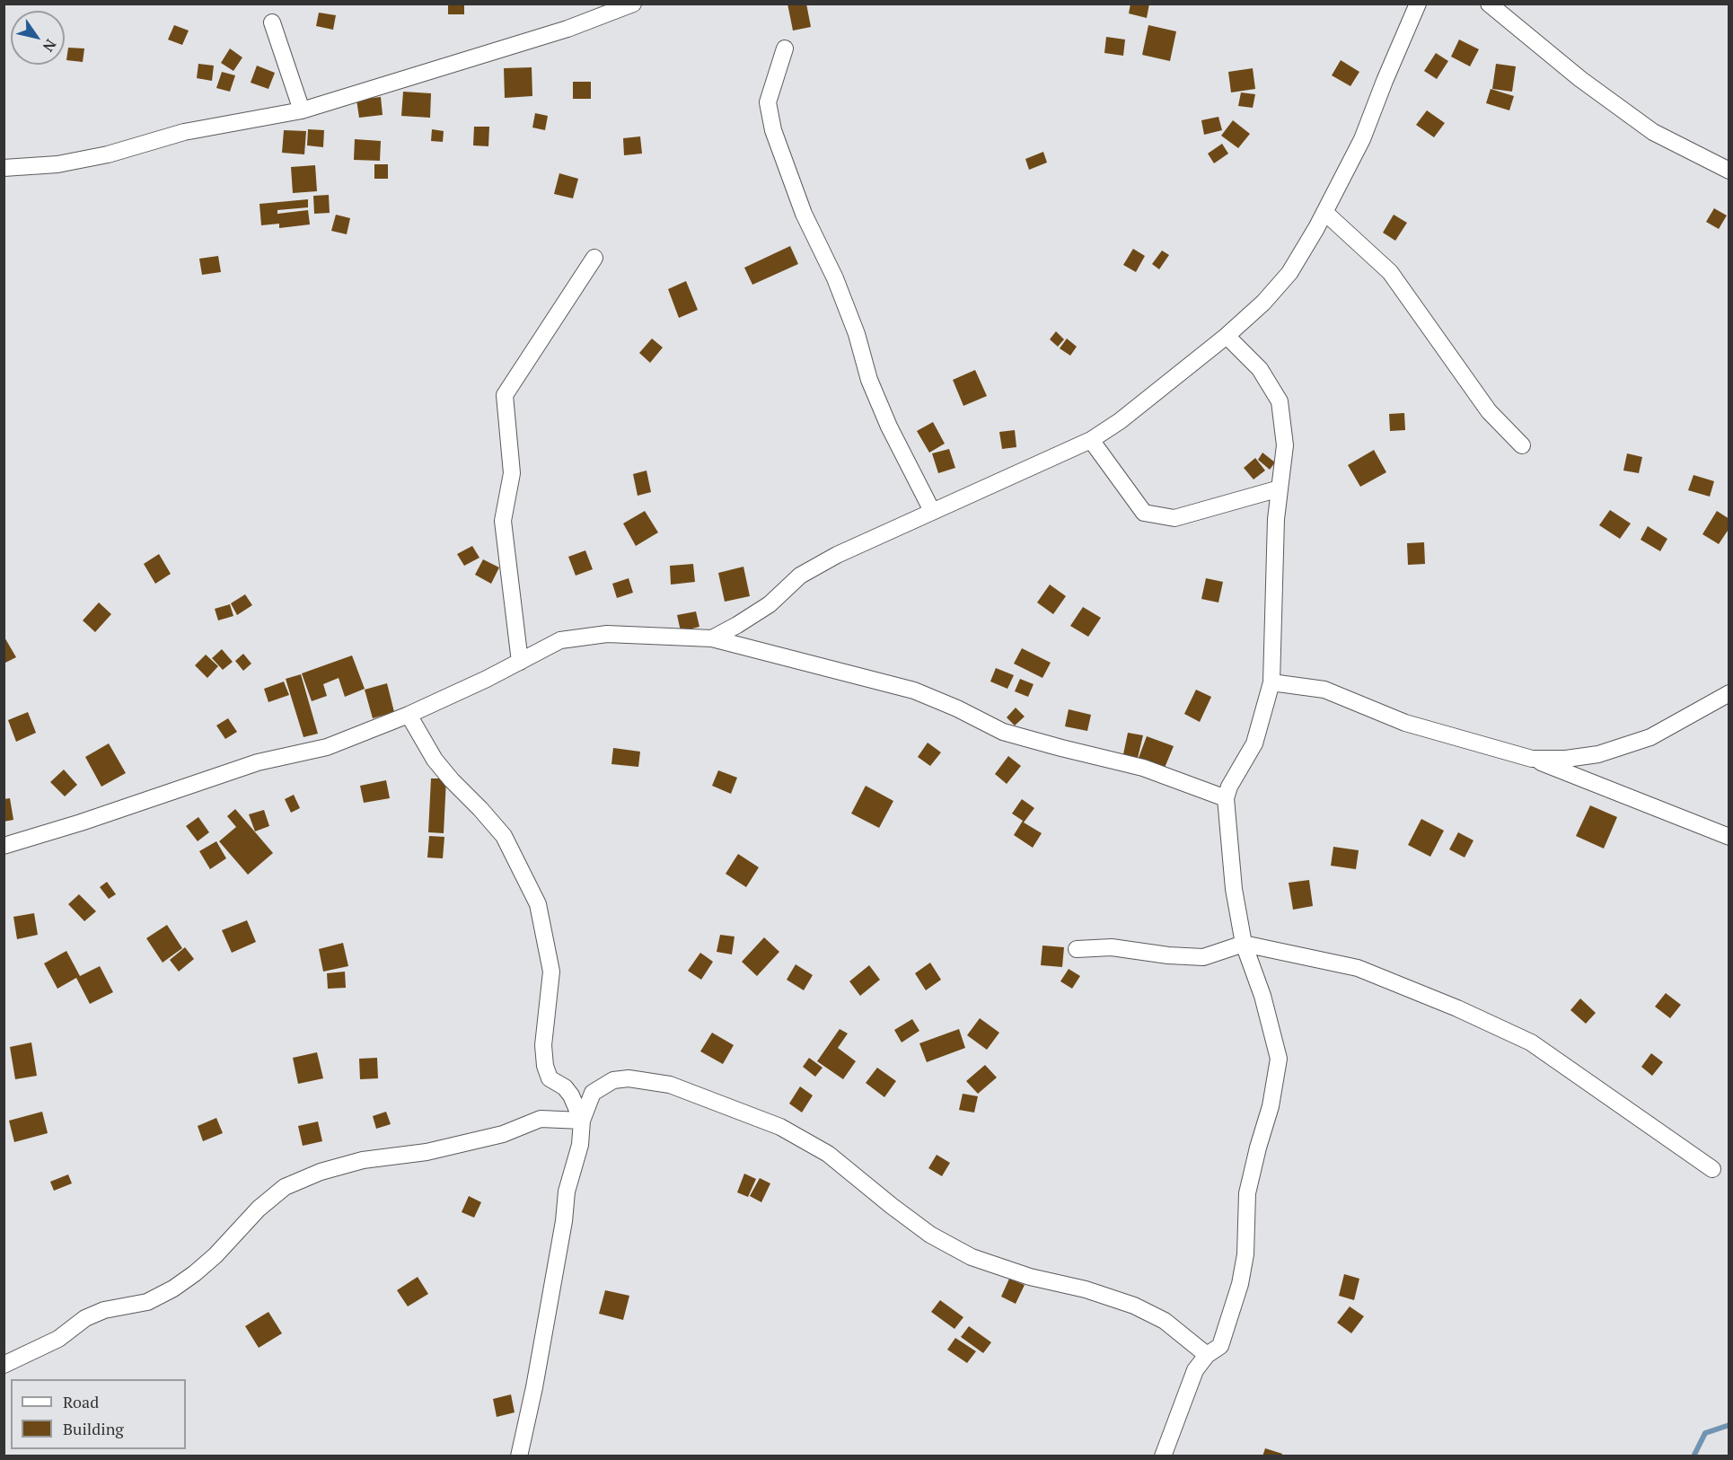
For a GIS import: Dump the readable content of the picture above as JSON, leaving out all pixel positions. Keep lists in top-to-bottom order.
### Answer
{
  "legend": ["Road", "Building"],
  "north": "bottom right"
}
